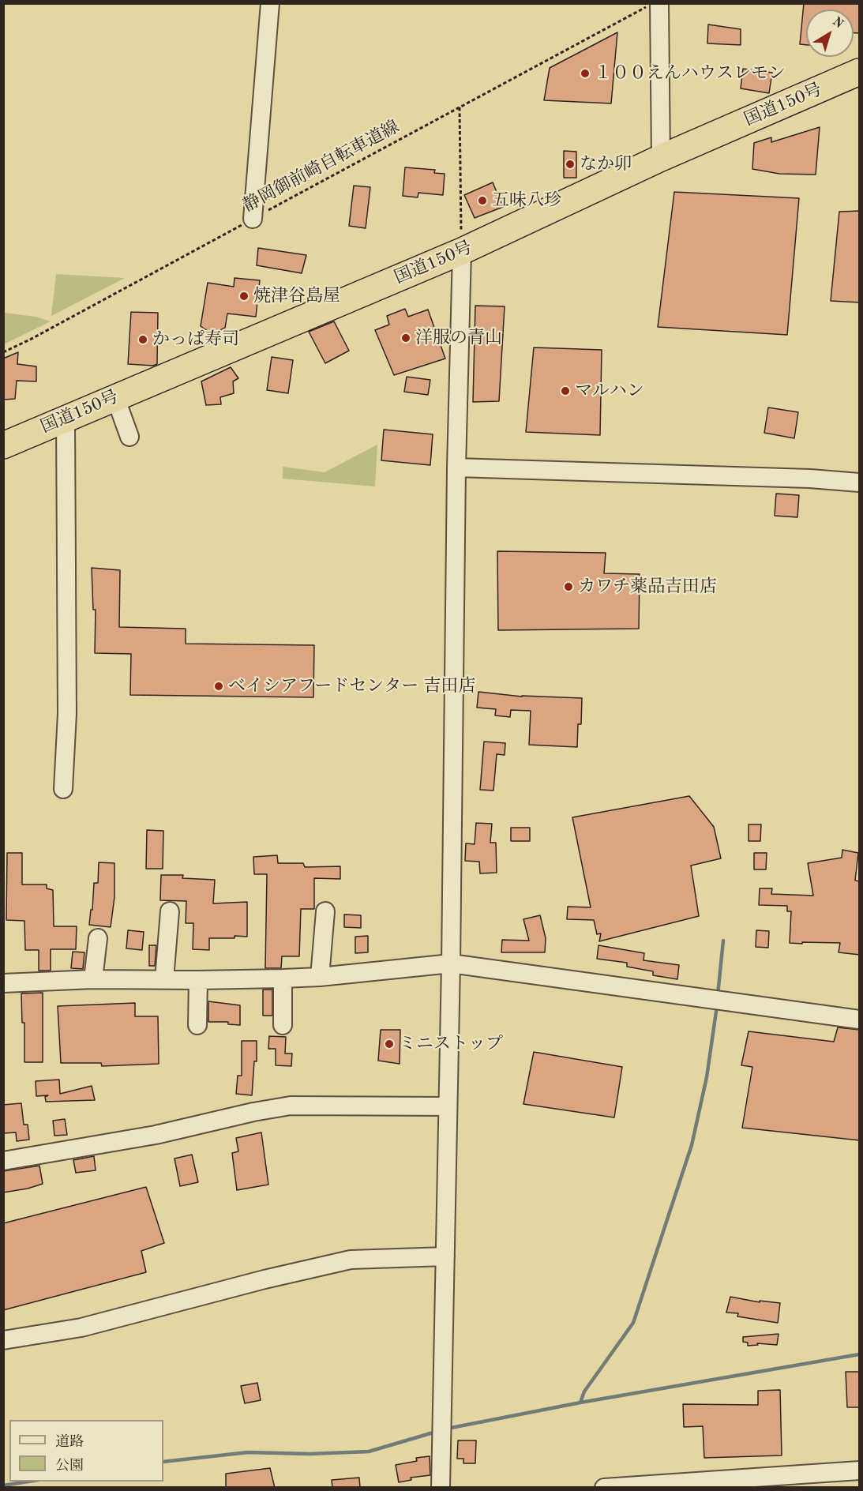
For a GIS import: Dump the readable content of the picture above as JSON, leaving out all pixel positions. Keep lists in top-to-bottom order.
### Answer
{
  "streets": {
    "highway": ["国道150号"],
    "path": ["静岡御前崎自転車道線"]
  },
  "places": [
    "１００えんハウスレモン",
    "なか卯",
    "五味八珍",
    "焼津谷島屋",
    "洋服の青山",
    "かっぱ寿司",
    "マルハン",
    "カワチ薬品吉田店",
    "ベイシアフードセンター 吉田店",
    "ミニストップ"
  ],
  "legend": ["道路", "公園"],
  "north": "top right"
}
